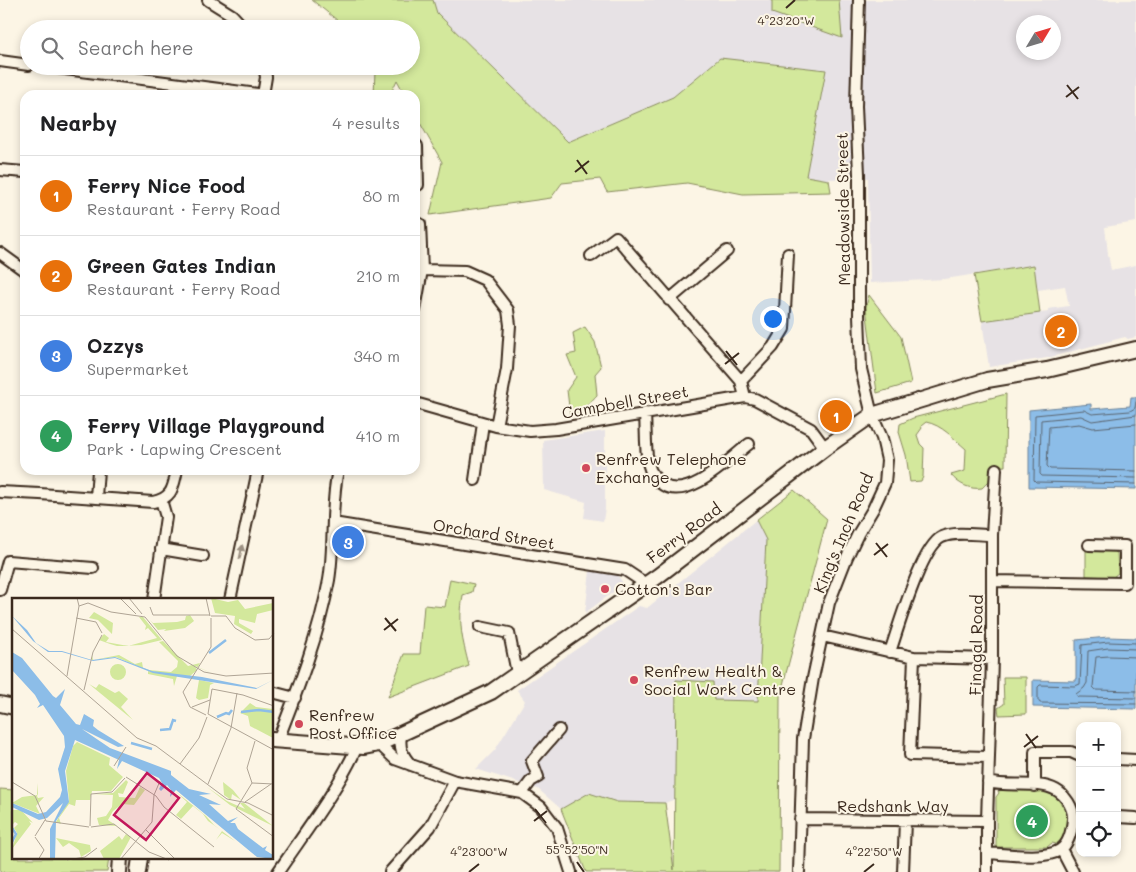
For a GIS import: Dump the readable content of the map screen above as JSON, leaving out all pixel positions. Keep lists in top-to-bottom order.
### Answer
{
  "streets": {
    "main road": ["Ferry Road"],
    "street": [
      "Meadowside Street",
      "Campbell Street",
      "King's Inch Road",
      "Orchard Street",
      "Finagal Road",
      "Redshank Way"
    ]
  },
  "crossings": [
    ["Meadowside Street", "Ferry Road"],
    ["Meadowside Street", "King's Inch Road"],
    ["Ferry Road", "King's Inch Road"],
    ["Ferry Road", "Orchard Street"],
    ["King's Inch Road", "Redshank Way"],
    ["Finagal Road", "Redshank Way"]
  ],
  "places": [
    "Renfrew Telephone Exchange",
    "Cotton's Bar",
    "Renfrew Health & Social Work Centre",
    "Renfrew Post Office"
  ],
  "north": "top right",
  "page": {
    "search": "Search here",
    "heading": ["Nearby", "4 results"],
    "list": [
      {
        "mark": "1",
        "name": "Ferry Nice Food",
        "note": "Restaurant · Ferry Road",
        "value": "80 m"
      },
      {
        "mark": "2",
        "name": "Green Gates Indian",
        "note": "Restaurant · Ferry Road",
        "value": "210 m"
      },
      {
        "mark": "3",
        "name": "Ozzys",
        "note": "Supermarket",
        "value": "340 m"
      },
      {
        "mark": "4",
        "name": "Ferry Village Playground",
        "note": "Park · Lapwing Crescent",
        "value": "410 m"
      }
    ],
    "pins": [
      "2",
      "1",
      "3",
      "4"
    ],
    "map_buttons": ["+", "−"]
  },
  "coordinates": [
    "4°23'20\"W",
    "55°52'50\"N",
    "4°23'00\"W",
    "4°22'50\"W"
  ]
}
